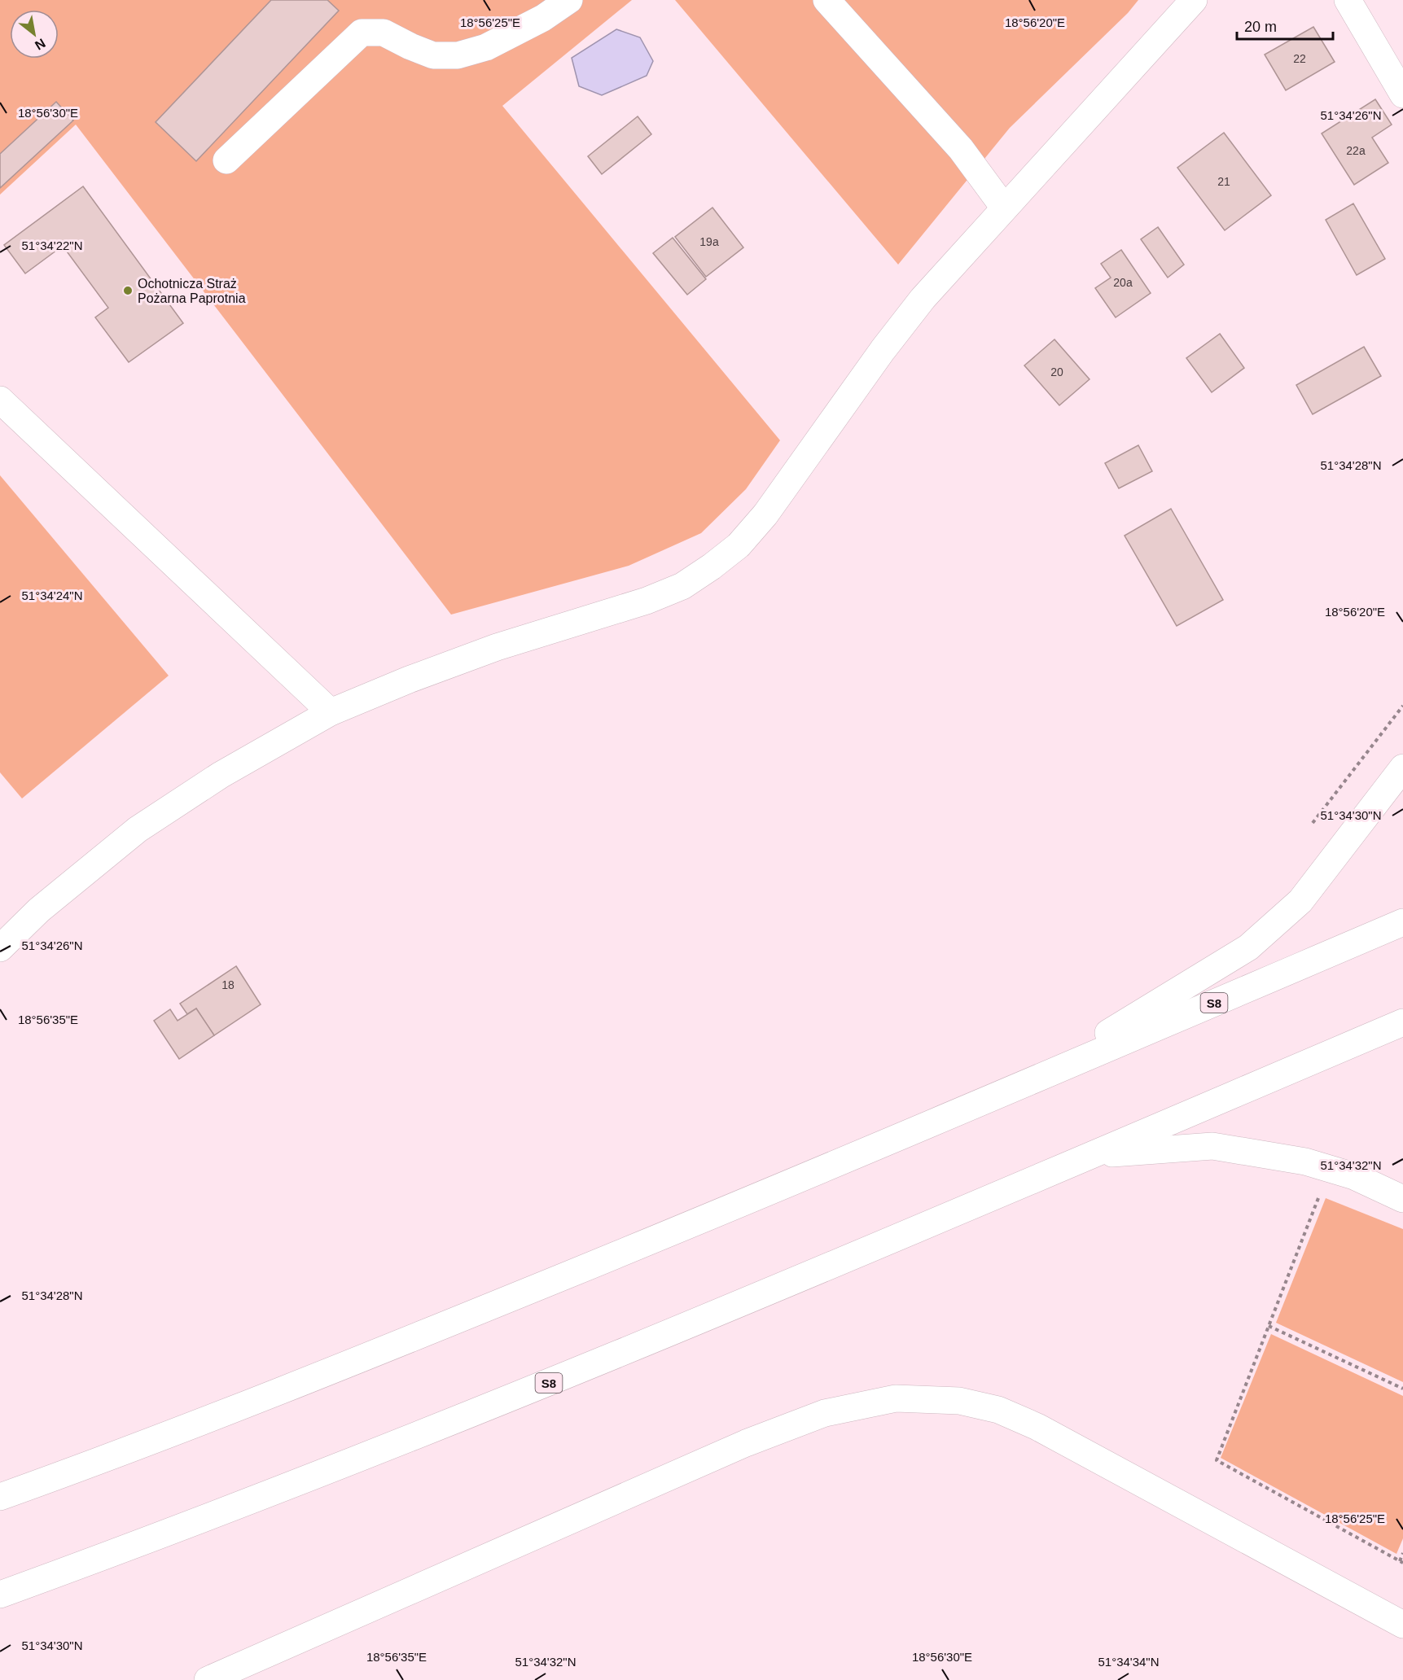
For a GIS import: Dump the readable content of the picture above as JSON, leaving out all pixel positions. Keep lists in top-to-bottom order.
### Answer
{
  "streets": {
    "main road": ["S8"]
  },
  "places": ["Ochotnicza Straż Pożarna Paprotnia"],
  "house_numbers": [
    "22",
    "22a",
    "21",
    "19a",
    "20a",
    "20",
    "18"
  ],
  "scale_bar": "20 m",
  "north": "bottom right",
  "coordinates": [
    "18°56'25\"E",
    "18°56'20\"E",
    "18°56'30\"E",
    "51°34'26\"N",
    "51°34'22\"N",
    "51°34'28\"N",
    "51°34'24\"N",
    "51°34'30\"N",
    "18°56'35\"E",
    "51°34'32\"N",
    "51°34'34\"N"
  ]
}
